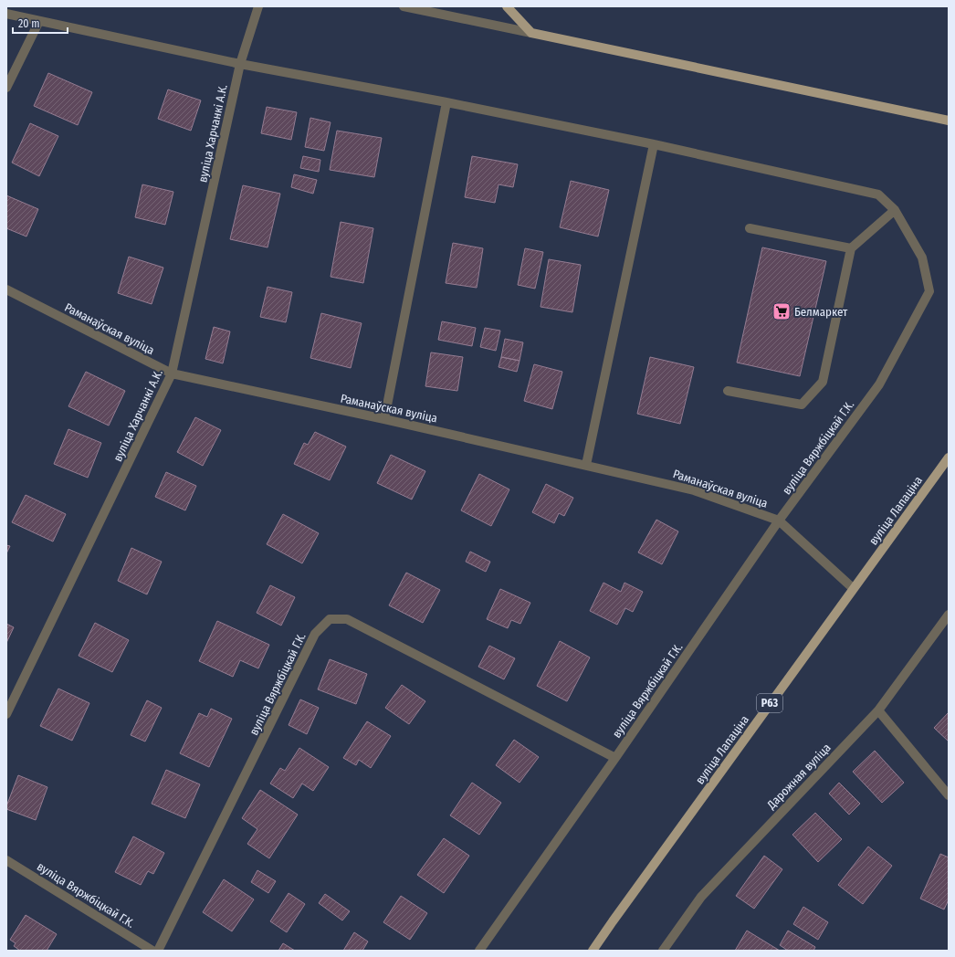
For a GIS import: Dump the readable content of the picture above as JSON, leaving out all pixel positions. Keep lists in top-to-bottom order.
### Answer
{
  "streets": {
    "main road": ["вуліца Лапаціна", "Р63"],
    "street": [
      "вуліца Харчанкі А.К.",
      "Раманаўская вуліца",
      "вуліца Вяржбіцкай Г.К.",
      "Дарожная вуліца"
    ]
  },
  "crossings": [
    ["вуліца Харчанкі А.К.", "Раманаўская вуліца"],
    ["вуліца Харчанкі А.К.", "вуліца Вяржбіцкай Г.К."],
    ["Раманаўская вуліца", "вуліца Вяржбіцкай Г.К."]
  ],
  "places": {
    "supermarket": ["Белмаркет"]
  },
  "scale_bar": "20 m"
}
